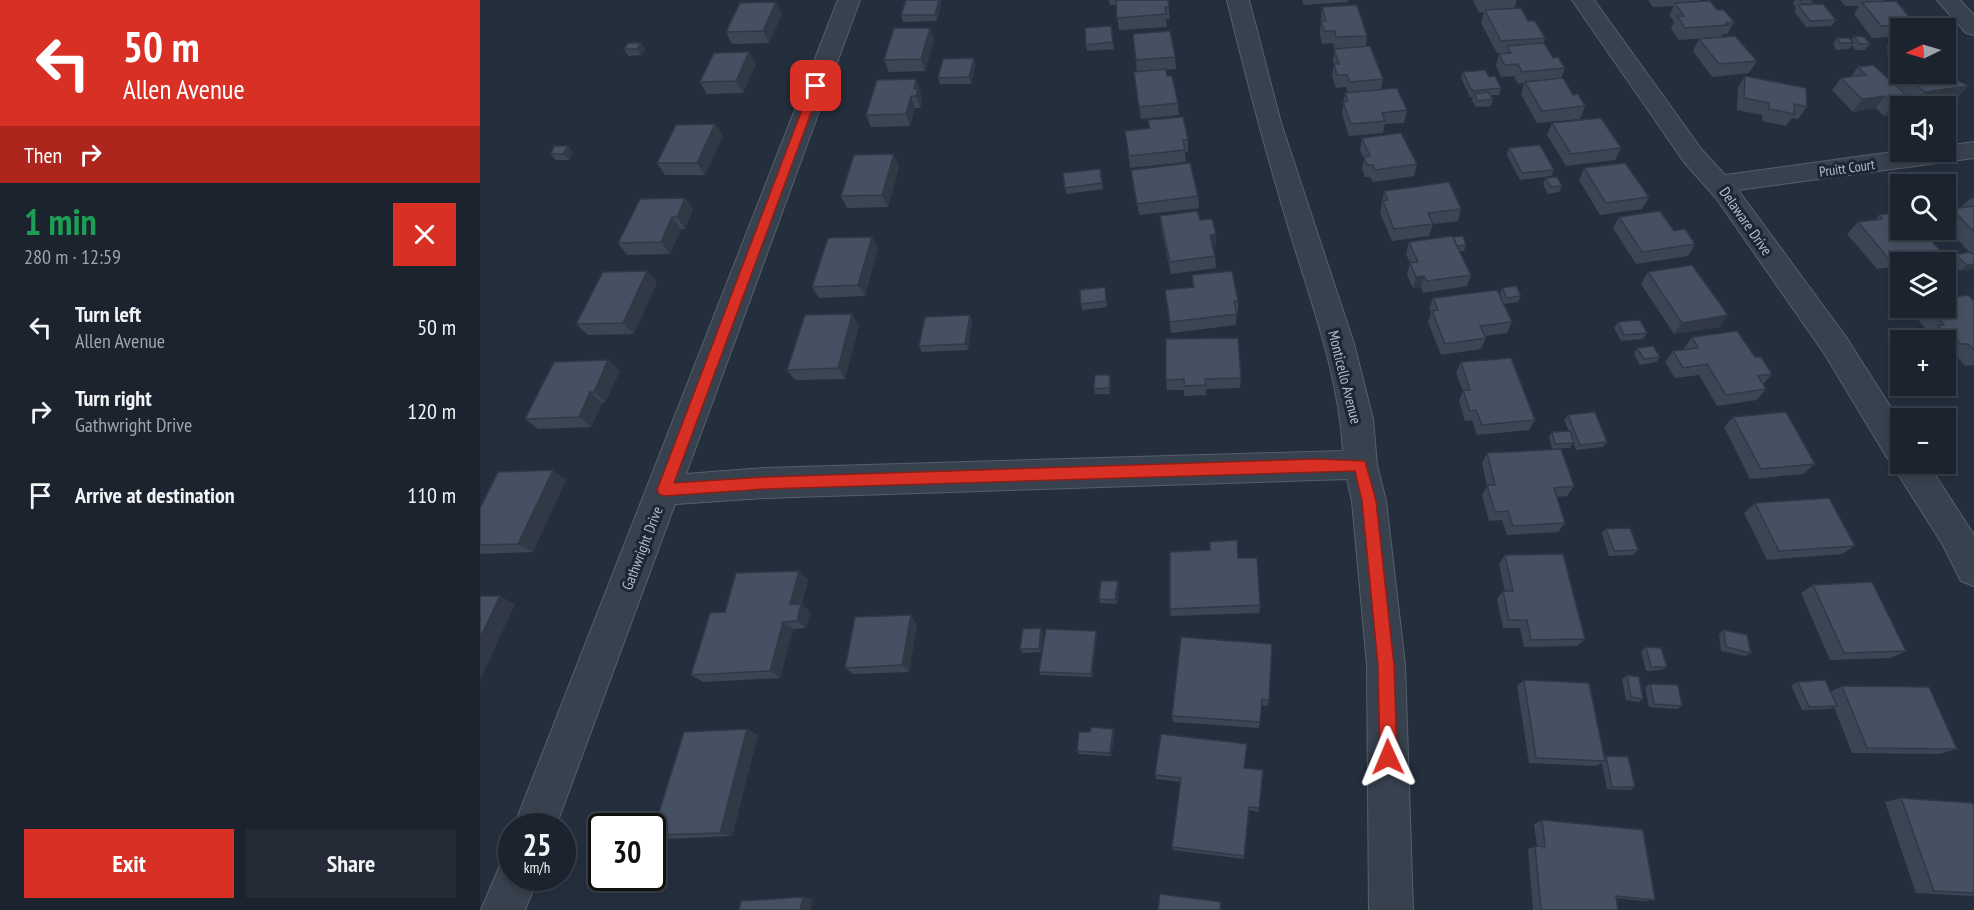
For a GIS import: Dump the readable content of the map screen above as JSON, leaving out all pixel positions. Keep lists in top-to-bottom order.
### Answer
{
  "streets": {
    "street": [
      "Pruitt Court",
      "Delaware Drive",
      "Monticello Avenue",
      "Gathwright Drive"
    ]
  },
  "crossings": [
    ["Pruitt Court", "Delaware Drive"]
  ],
  "north": "left",
  "page": {
    "turn": ["50 m", "Allen Avenue"],
    "map_buttons": ["+", "−"],
    "then": "Then",
    "heading": ["1 min", "280 m · 12:59"],
    "list": [
      {
        "name": "Turn left",
        "note": "Allen Avenue",
        "value": "50 m"
      },
      {
        "name": "Turn right",
        "note": "Gathwright Drive",
        "value": "120 m"
      },
      {
        "name": "Arrive at destination",
        "value": "110 m"
      }
    ],
    "speed": "25 km/h",
    "limit": "30",
    "buttons": ["Exit", "Share"]
  }
}
